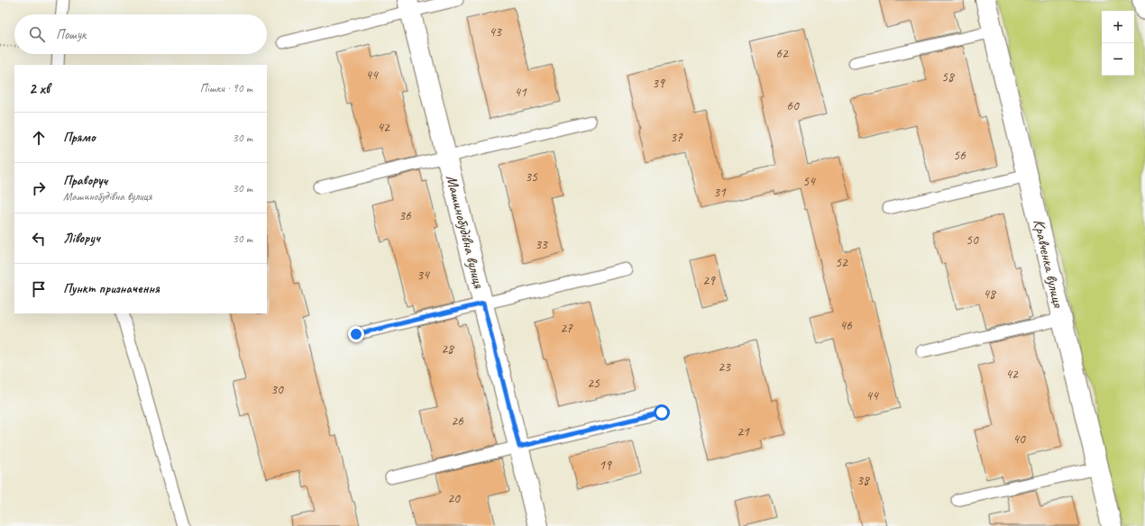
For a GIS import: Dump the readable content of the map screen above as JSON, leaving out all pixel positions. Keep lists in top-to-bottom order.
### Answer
{
  "streets": {
    "street": ["Машинобудівна вулиця", "Кравченка вулиця"]
  },
  "house_numbers": [
    "43",
    "62",
    "44",
    "58",
    "39",
    "41",
    "60",
    "42",
    "37",
    "56",
    "35",
    "54",
    "31",
    "36",
    "50",
    "33",
    "52",
    "34",
    "29",
    "48",
    "46",
    "27",
    "28",
    "23",
    "42",
    "25",
    "30",
    "44",
    "26",
    "21",
    "40",
    "19",
    "38",
    "20"
  ],
  "page": {
    "map_buttons": ["+", "−"],
    "search": "Пошук",
    "heading": ["2 хв", "Пішки · 90 m"],
    "list": [
      ["Прямо", "30 m"],
      ["Праворуч", "Машинобудівна вулиця", "30 m"],
      ["Ліворуч", "30 m"],
      "Пункт призначення"
    ]
  }
}
